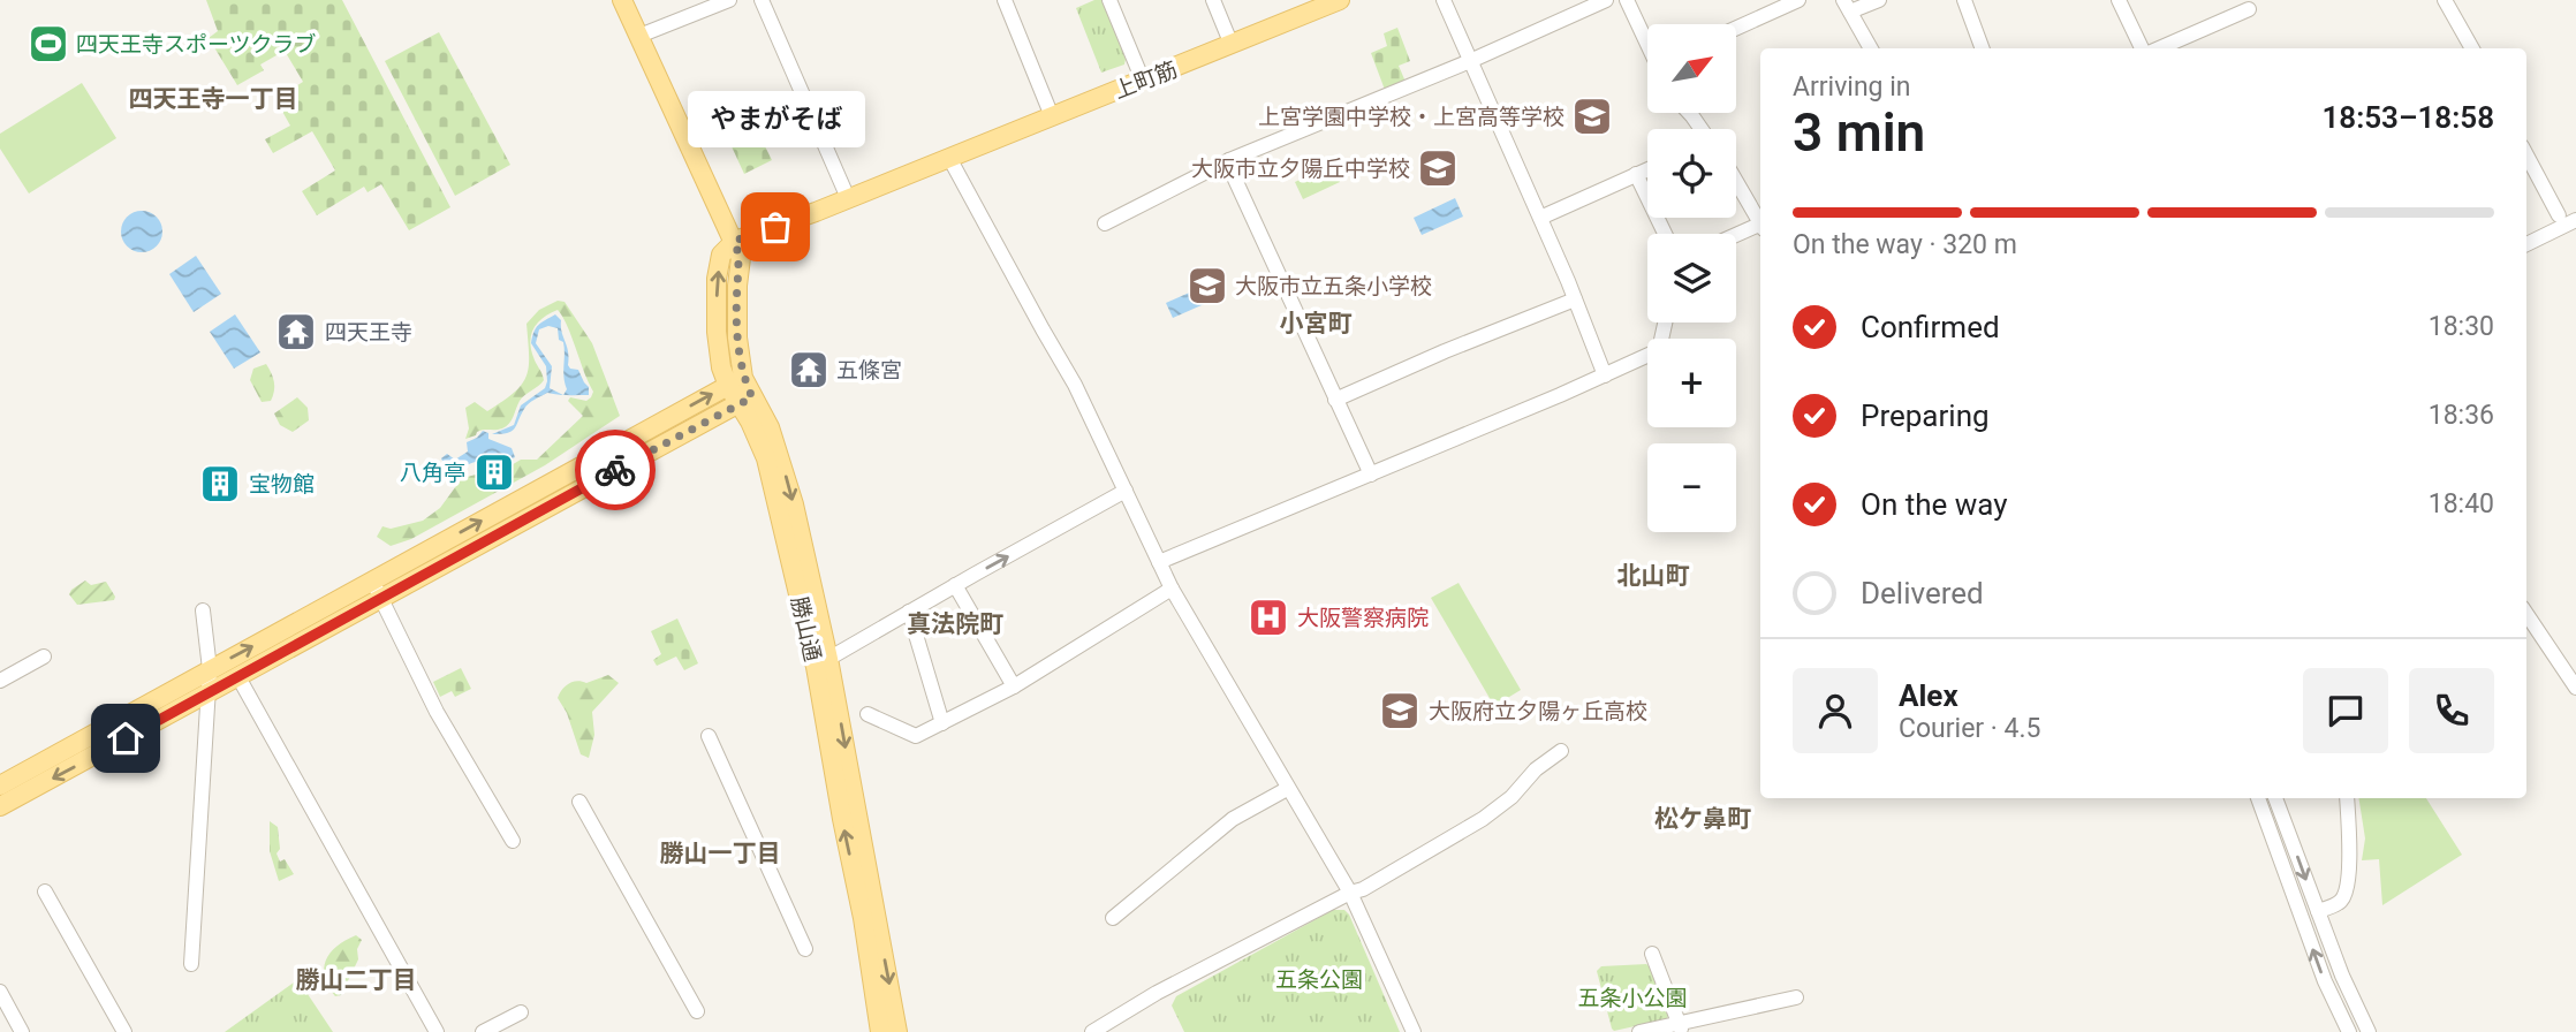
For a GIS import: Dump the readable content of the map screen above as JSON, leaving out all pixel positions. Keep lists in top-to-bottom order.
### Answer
{
  "streets": {
    "main road": ["上町筋", "勝山通"]
  },
  "crossings": [
    ["上町筋", "勝山通"]
  ],
  "districts": [
    "四天王寺一丁目",
    "小宮町",
    "北山町",
    "真法院町",
    "松ケ鼻町",
    "勝山一丁目",
    "勝山二丁目"
  ],
  "parks": ["五条公園", "五条小公園"],
  "places": {
    "sports": ["四天王寺スポーツクラブ"],
    "school or university": [
      "上宮学園中学校・上宮高等学校",
      "大阪市立夕陽丘中学校",
      "大阪市立五条小学校",
      "大阪府立夕陽ヶ丘高校"
    ],
    "other": ["やまがそば"],
    "temple": ["四天王寺", "五條宮"],
    "building": ["八角亭", "宝物館"],
    "hospital": ["大阪警察病院"]
  },
  "north": "top right",
  "page": {
    "map_buttons": ["+", "−"],
    "heading": ["3 min", "Arriving in", "18:53–18:58"],
    "panel": ["Alex", "Courier · 4.5"],
    "bubble": "やまがそば",
    "bar": "On the way · 320 m",
    "list": [
      ["Confirmed", "18:30"],
      ["Preparing", "18:36"],
      ["On the way", "18:40"],
      "Delivered"
    ]
  }
}
